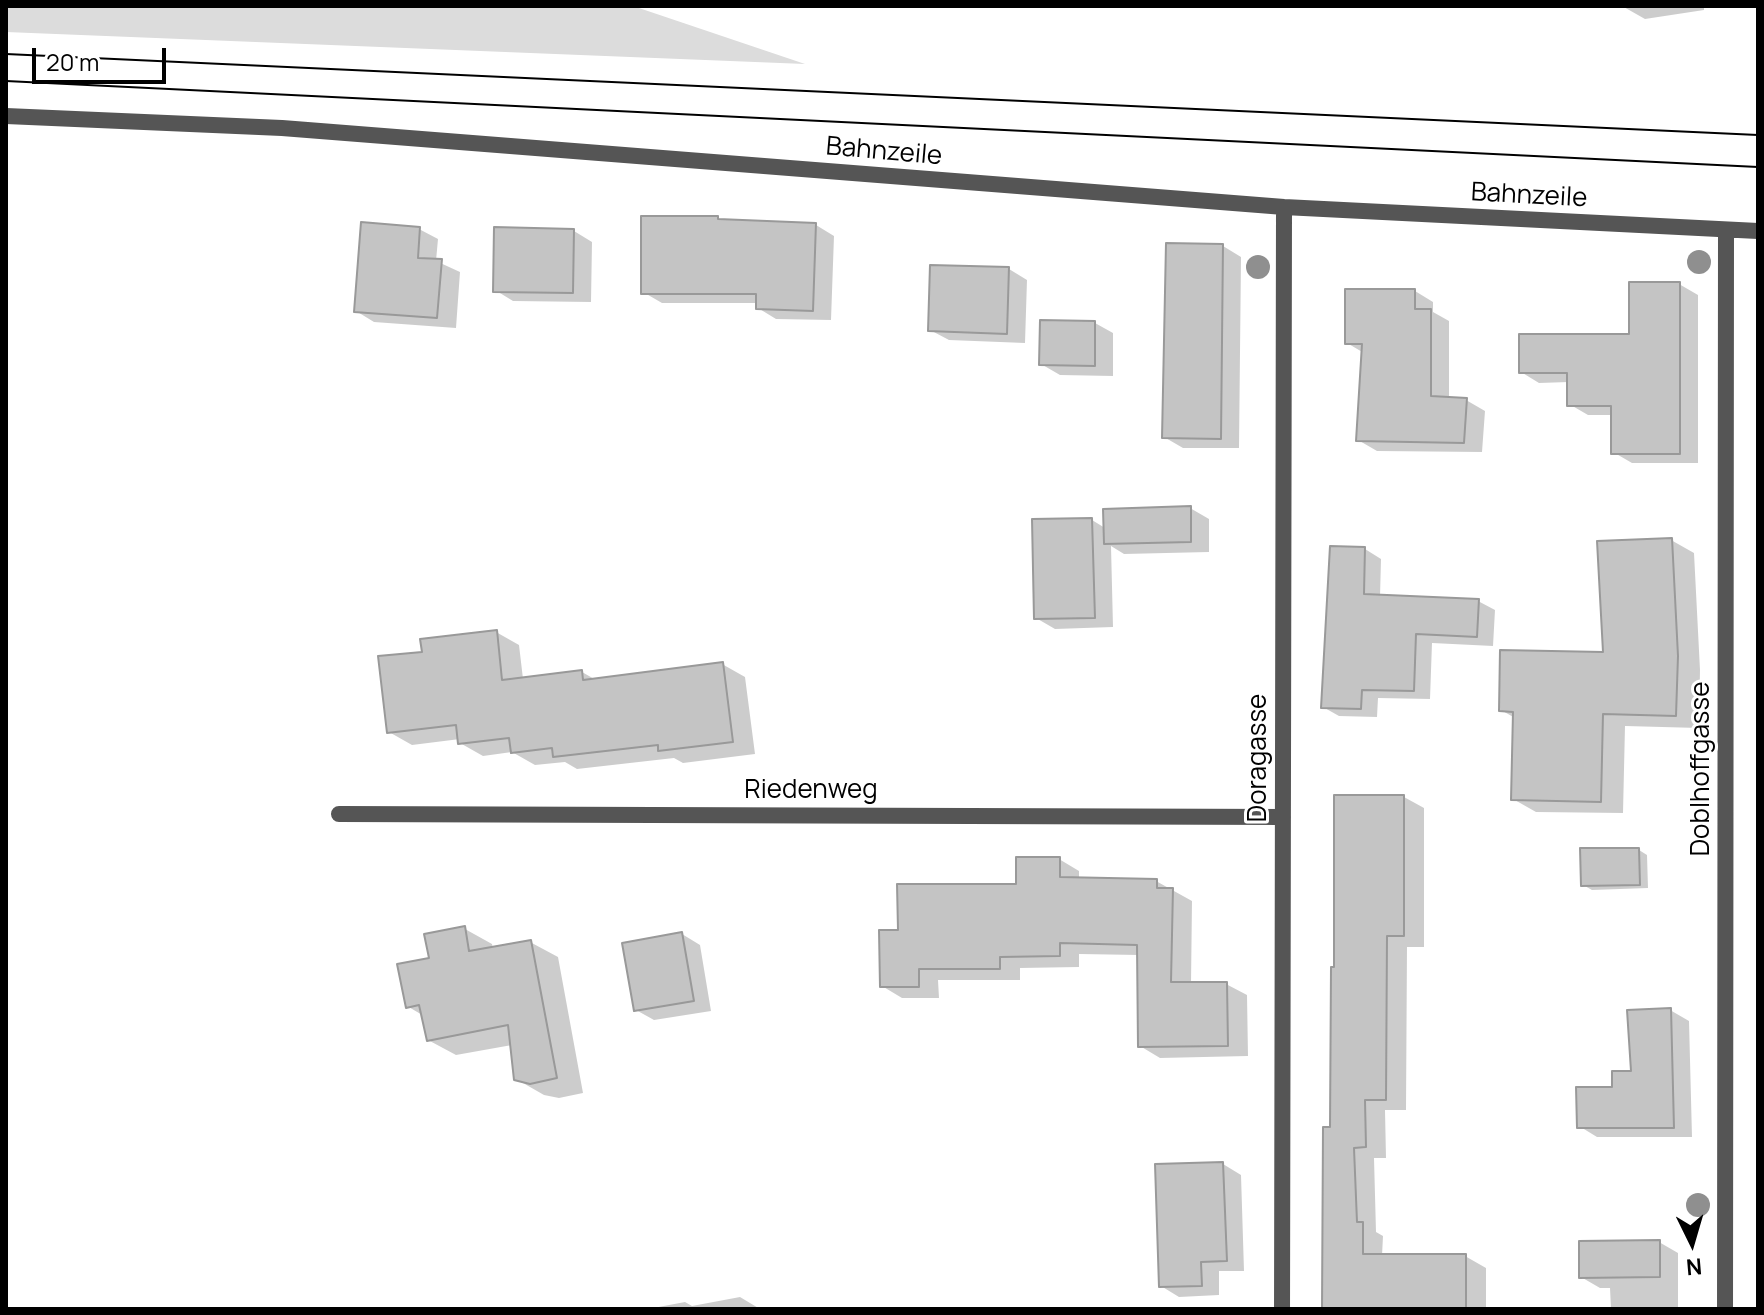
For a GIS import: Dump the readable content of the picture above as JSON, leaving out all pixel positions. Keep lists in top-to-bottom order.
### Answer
{
  "streets": {
    "street": [
      "Bahnzeile",
      "Doragasse",
      "Doblhoffgasse",
      "Riedenweg"
    ]
  },
  "crossings": [
    ["Bahnzeile", "Doragasse"],
    ["Bahnzeile", "Doblhoffgasse"],
    ["Doragasse", "Riedenweg"]
  ],
  "scale_bar": "20 m",
  "north": "bottom"
}
